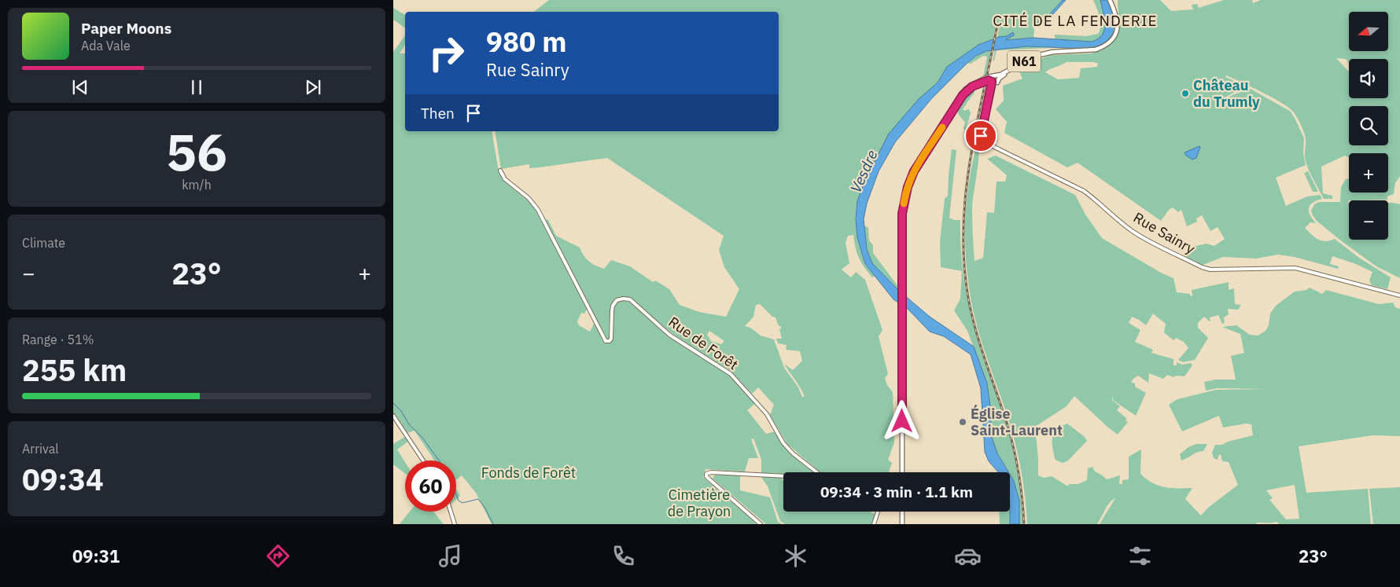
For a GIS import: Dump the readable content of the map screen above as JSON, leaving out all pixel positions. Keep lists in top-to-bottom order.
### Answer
{
  "streets": {
    "main road": ["N61"],
    "street": ["Rue Sainry", "Rue de Forêt"]
  },
  "crossings": [
    ["N61", "Rue Sainry"]
  ],
  "districts": ["CITÉ DE LA FENDERIE"],
  "water": ["Vesdre"],
  "parks": ["Fonds de Forêt", "Cimetière de Prayon"],
  "places": ["Château du Trumly", "Église Saint-Laurent"],
  "north": "left",
  "page": {
    "map_buttons": ["+", "−"],
    "turn": ["980 m", "Rue Sainry"],
    "song": ["Paper Moons", "Ada Vale"],
    "then": "Then",
    "tile": [
      ["56", "km/h"],
      "Climate",
      ["Range · 51%", "255 km"],
      ["Arrival", "09:34"]
    ],
    "heat": ["−", "23°", "+"],
    "limit": "60",
    "trip": "09:34 · 3 min · 1.1 km",
    "tabs": ["09:31", "23°"]
  }
}
